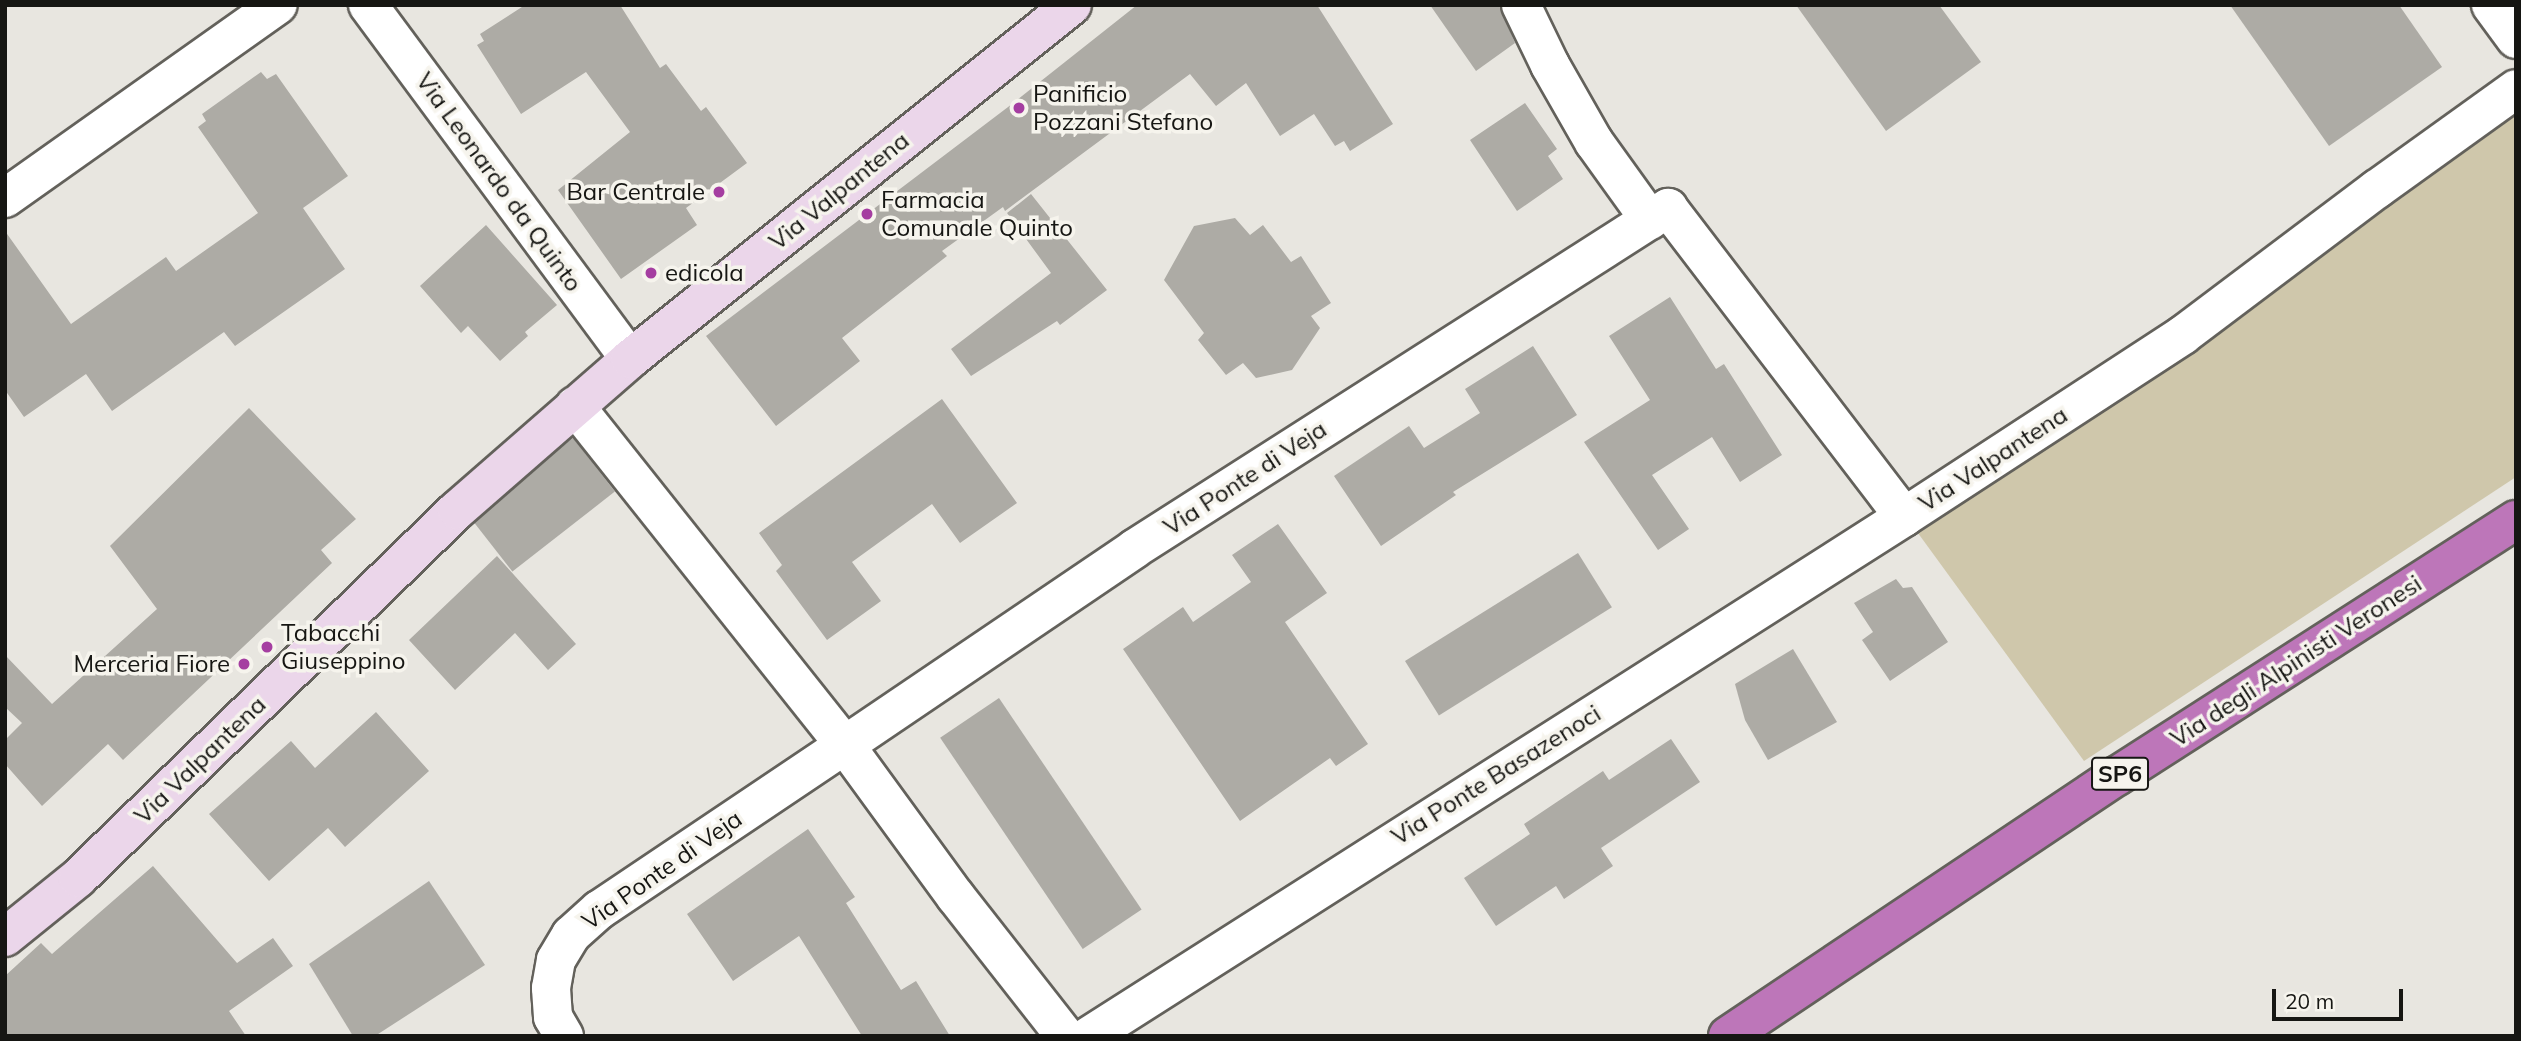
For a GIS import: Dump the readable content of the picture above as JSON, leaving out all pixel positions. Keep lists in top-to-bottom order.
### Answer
{
  "streets": {
    "highway": ["Via degli Alpinisti Veronesi", "SP6"],
    "street": [
      "Via Leonardo da Quinto",
      "Via Valpantena",
      "Via Ponte di Veja",
      "Via Ponte Basazenoci"
    ]
  },
  "crossings": [
    ["Via Leonardo da Quinto", "Via Valpantena"],
    ["Via Valpantena", "Via Ponte di Veja"],
    ["Via Valpantena", "Via Ponte Basazenoci"]
  ],
  "places": [
    "Panificio Pozzani Stefano",
    "Bar Centrale",
    "Farmacia Comunale Quinto",
    "edicola",
    "Tabacchi Giuseppino",
    "Merceria Fiore"
  ],
  "scale_bar": "20 m"
}
